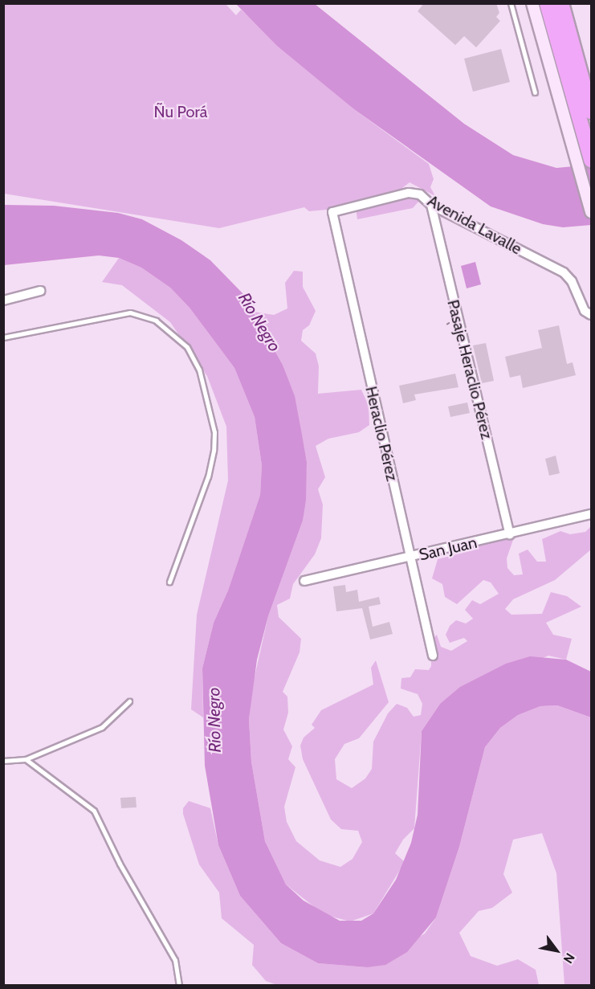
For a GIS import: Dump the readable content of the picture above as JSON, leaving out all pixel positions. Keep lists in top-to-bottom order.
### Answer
{
  "streets": {
    "street": [
      "Avenida Lavalle",
      "Pasaje Heraclio Pérez",
      "Heraclio Pérez",
      "San Juan"
    ]
  },
  "crossings": [
    ["Avenida Lavalle", "Pasaje Heraclio Pérez"],
    ["Avenida Lavalle", "Heraclio Pérez"],
    ["Pasaje Heraclio Pérez", "San Juan"],
    ["Heraclio Pérez", "San Juan"]
  ],
  "water": ["Río Negro"],
  "parks": ["Ñu Porá"],
  "north": "bottom right"
}
